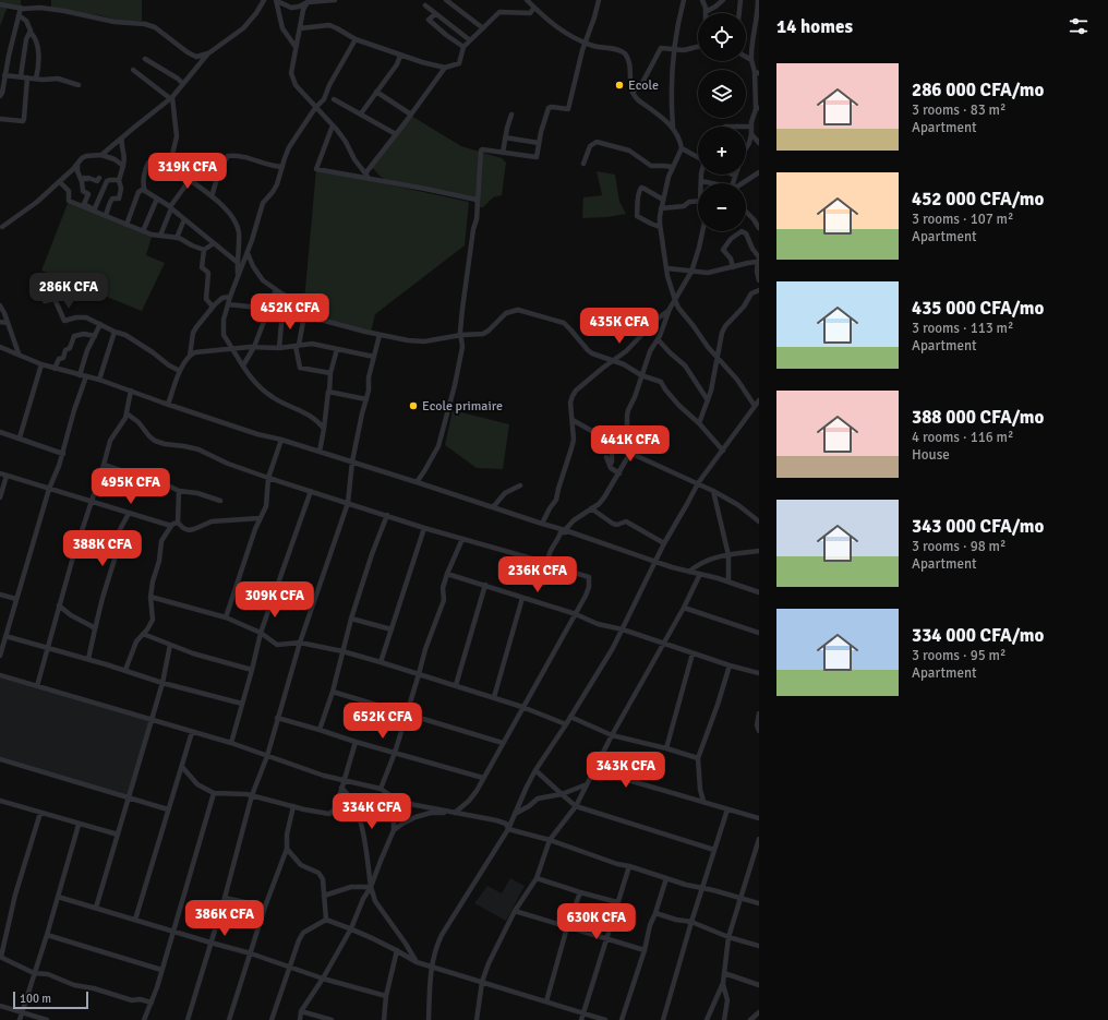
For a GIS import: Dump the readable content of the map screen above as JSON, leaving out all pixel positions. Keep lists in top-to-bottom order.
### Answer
{
  "places": ["Ecole", "Ecole primaire"],
  "scale_bar": "100 m",
  "page": {
    "heading": "14 homes",
    "map_buttons": ["+", "−"],
    "list": [
      {
        "name": "286 000 CFA/mo",
        "note": "3 rooms · 83 m² · Apartment"
      },
      {
        "name": "452 000 CFA/mo",
        "note": "3 rooms · 107 m² · Apartment"
      },
      {
        "name": "435 000 CFA/mo",
        "note": "3 rooms · 113 m² · Apartment"
      },
      {
        "name": "388 000 CFA/mo",
        "note": "4 rooms · 116 m² · House"
      },
      {
        "name": "343 000 CFA/mo",
        "note": "3 rooms · 98 m² · Apartment"
      },
      {
        "name": "334 000 CFA/mo",
        "note": "3 rooms · 95 m² · Apartment"
      }
    ],
    "price": [
      "319K CFA",
      "286K CFA",
      "452K CFA",
      "435K CFA",
      "441K CFA",
      "495K CFA",
      "388K CFA",
      "236K CFA",
      "309K CFA",
      "652K CFA",
      "343K CFA",
      "334K CFA",
      "386K CFA",
      "630K CFA"
    ],
    "scale": "100 m"
  }
}
